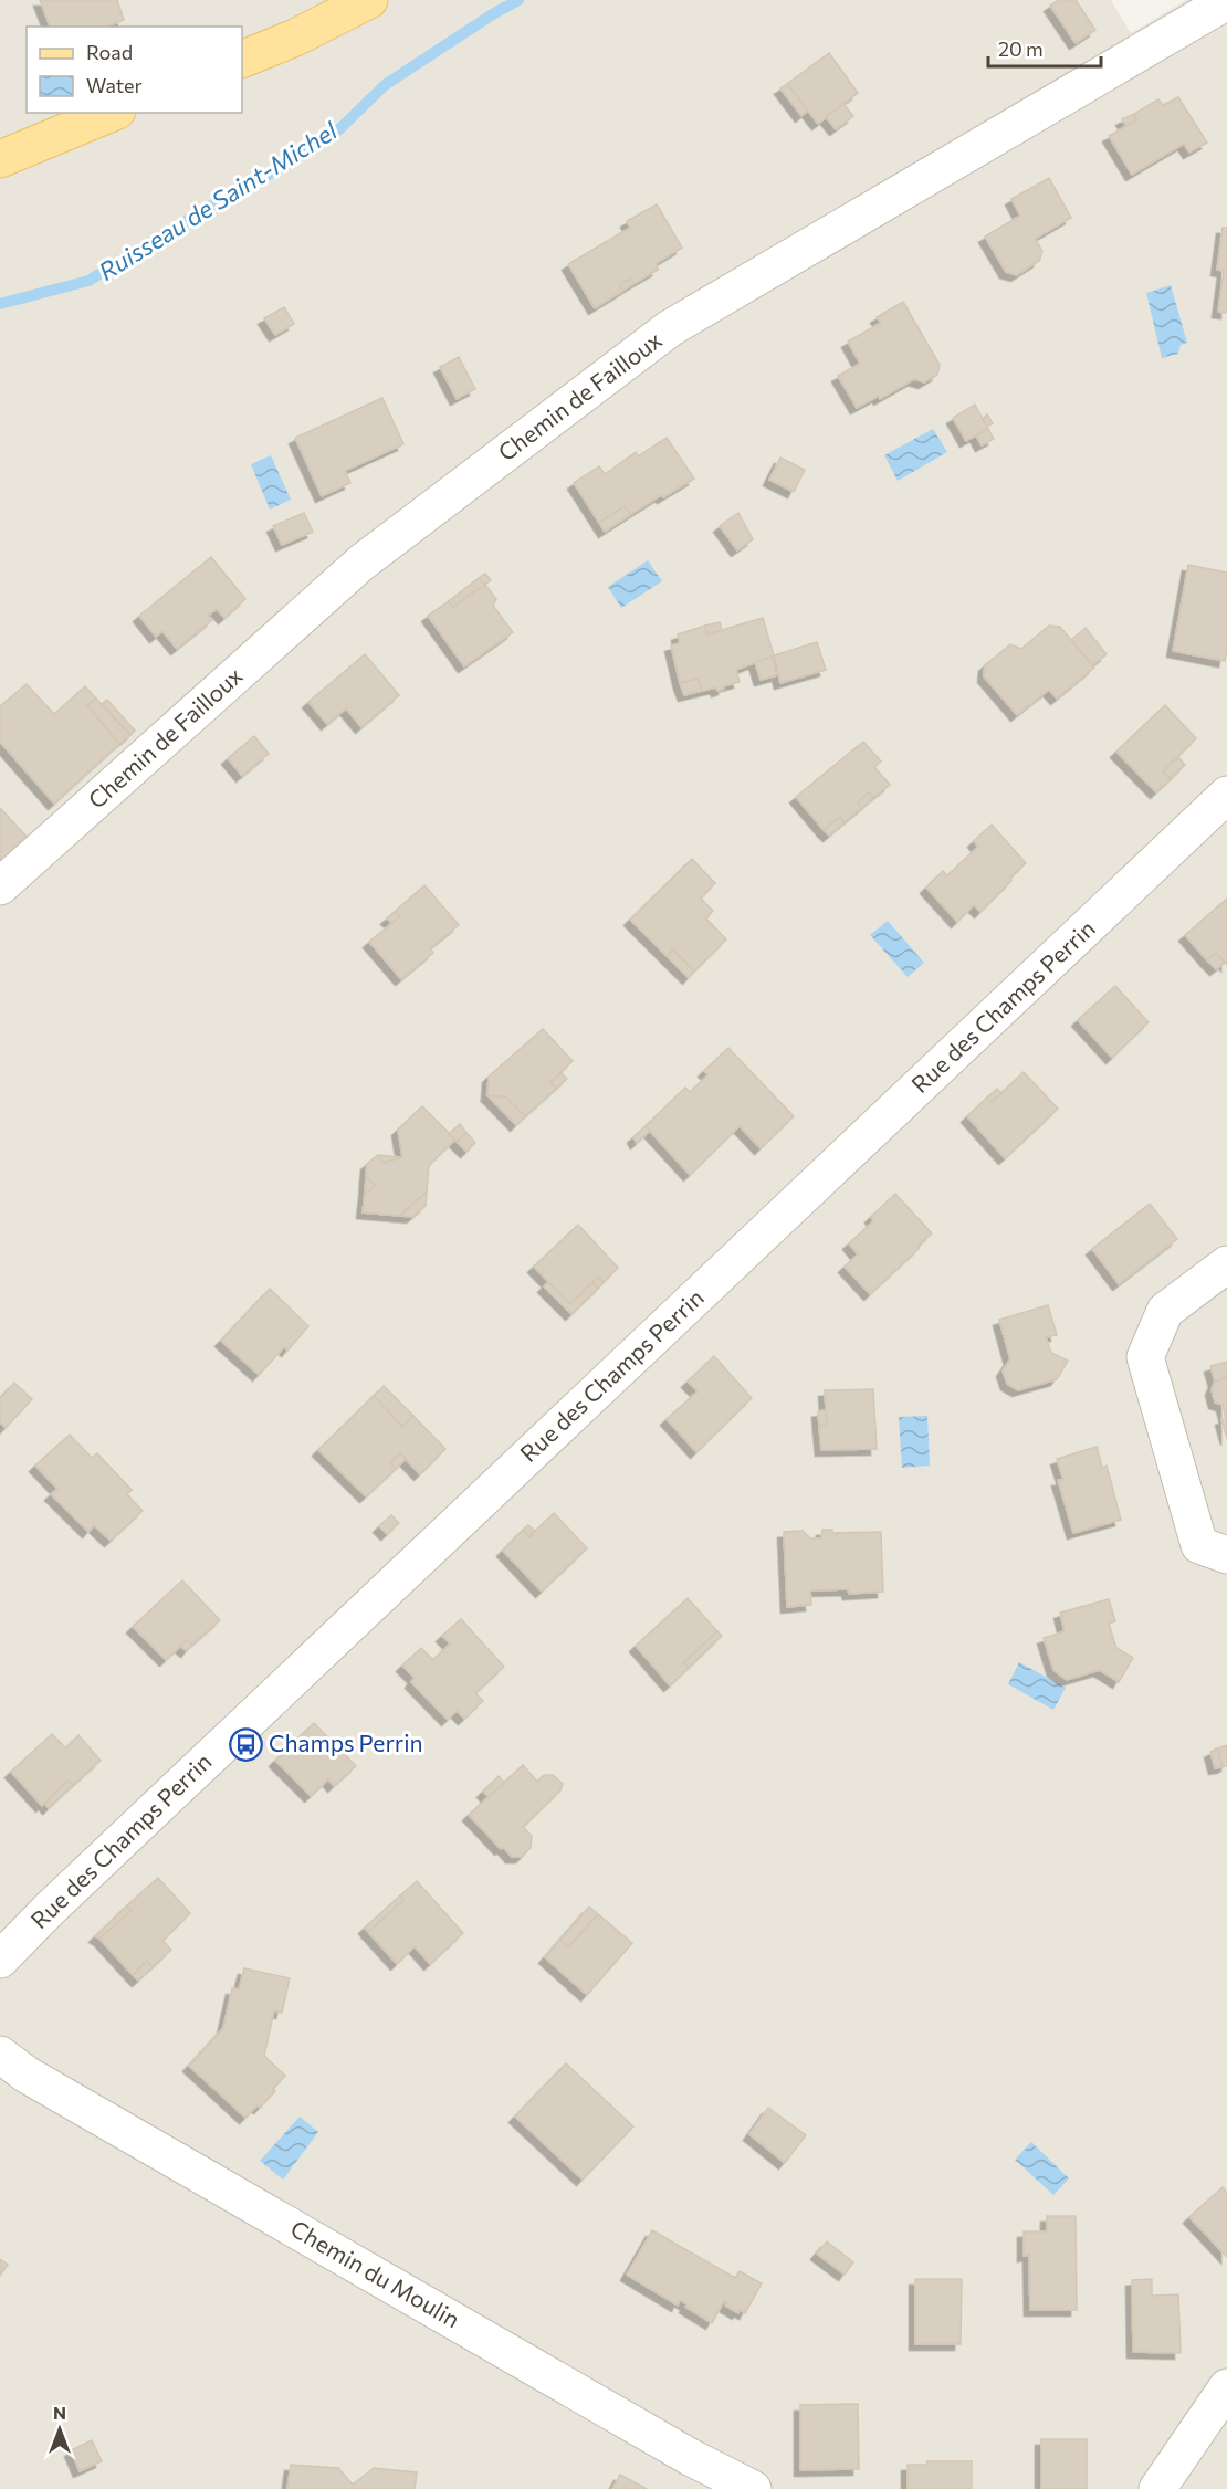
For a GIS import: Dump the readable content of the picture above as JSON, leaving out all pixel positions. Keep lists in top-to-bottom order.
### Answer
{
  "streets": {
    "street": ["Chemin de Failloux", "Rue des Champs Perrin", "Chemin du Moulin"]
  },
  "water": ["Ruisseau de Saint-Michel"],
  "places": {
    "bus stop": ["Champs Perrin"]
  },
  "legend": ["Road", "Water"],
  "scale_bar": "20 m",
  "north": "top"
}
